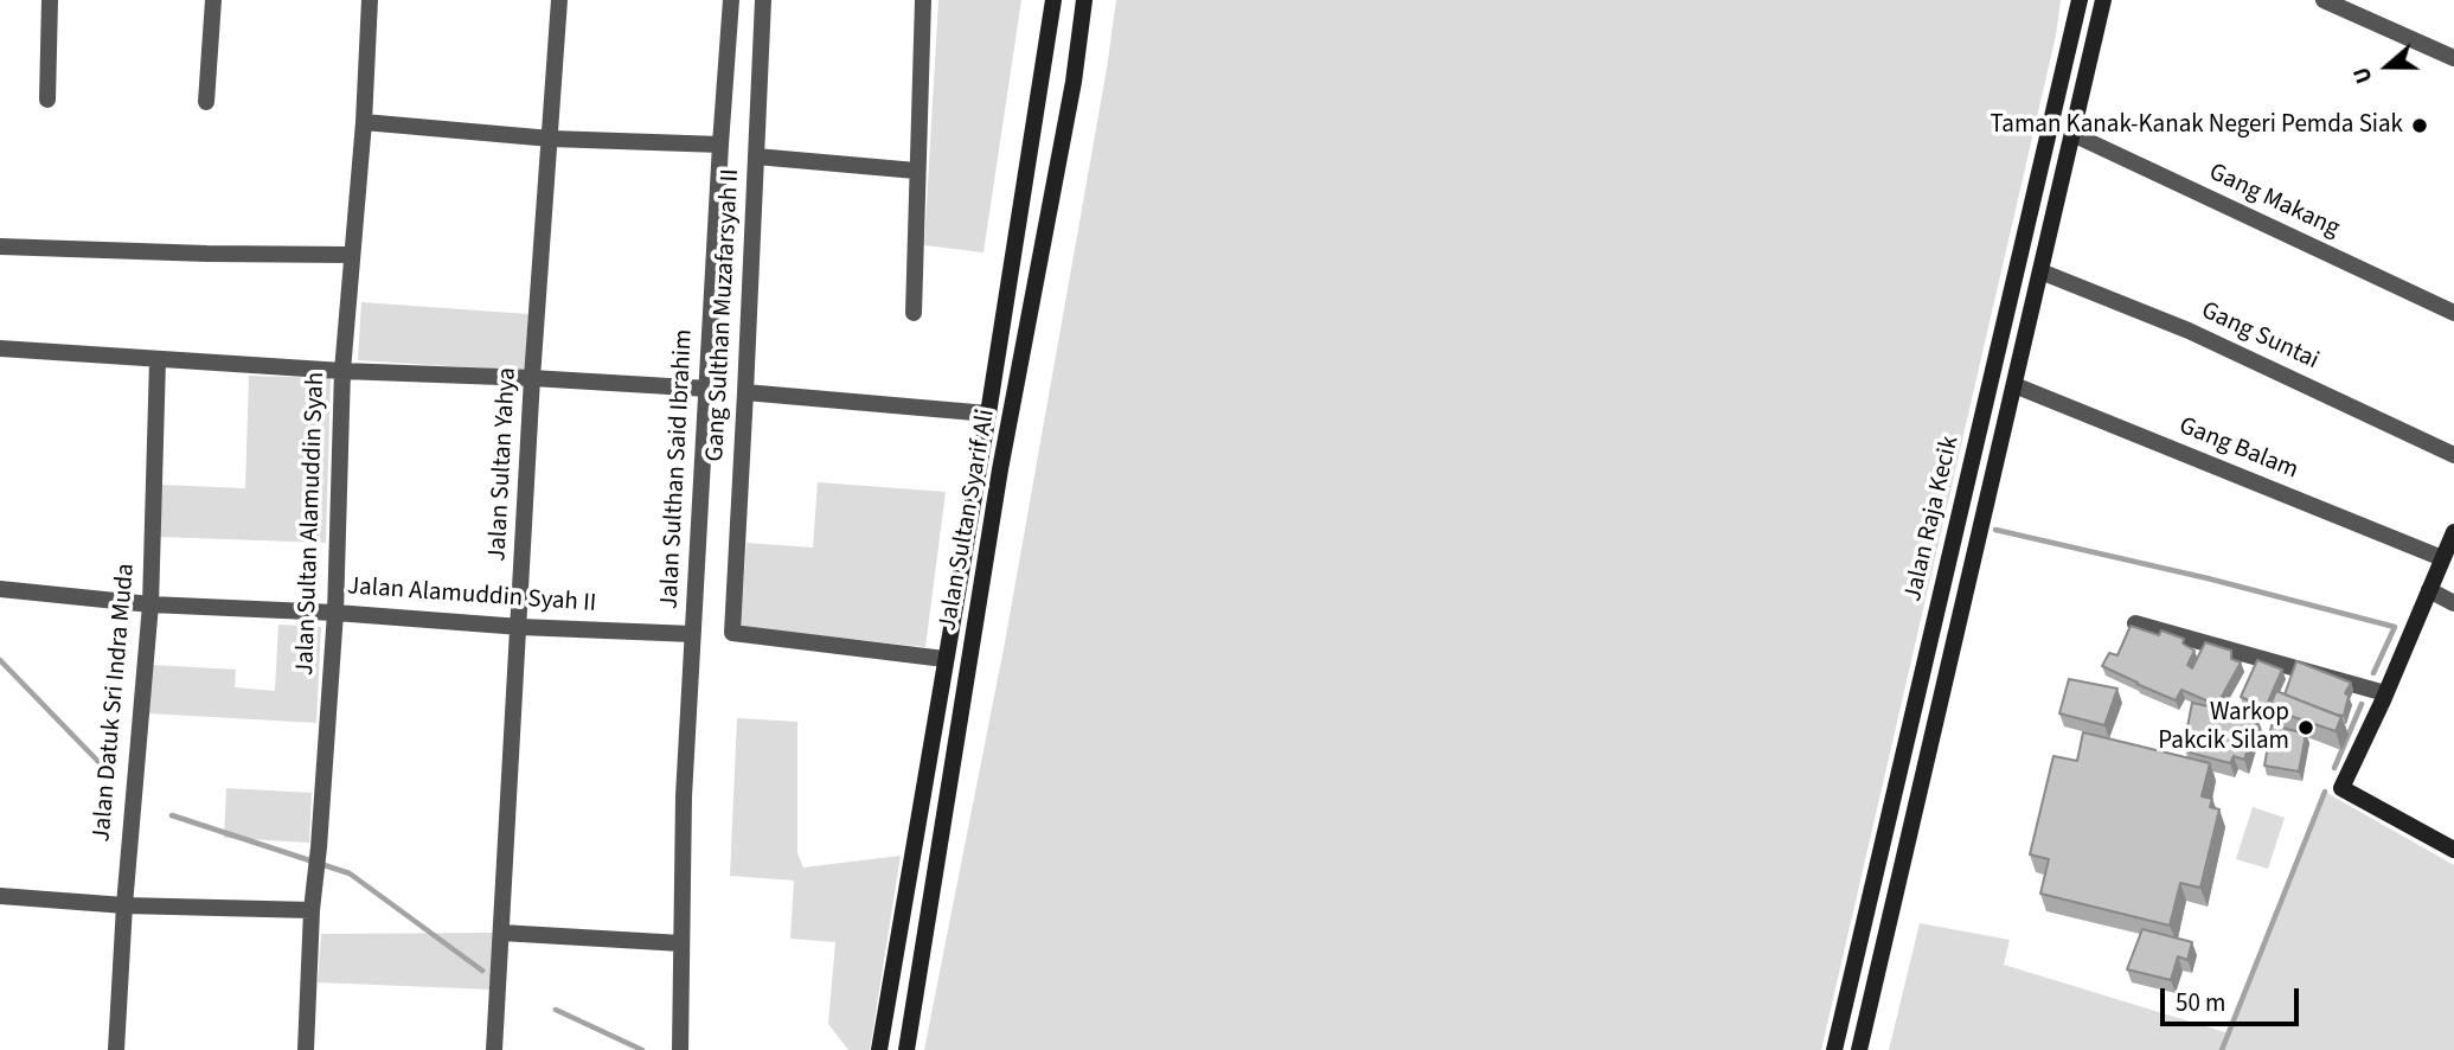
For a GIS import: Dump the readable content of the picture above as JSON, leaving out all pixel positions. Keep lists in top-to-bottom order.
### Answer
{
  "streets": {
    "street": [
      "Gang Makang",
      "Gang Sulthan Muzafarsyah II",
      "Gang Suntai",
      "Gang Balam",
      "Jalan Sultan Yahya",
      "Jalan Sulthan Said Ibrahim",
      "Jalan Raja Kecik",
      "Jalan Sultan Syarif Ali",
      "Jalan Sultan Alamuddin Syah",
      "Jalan Alamuddin Syah II",
      "Jalan Datuk Sri Indra Muda"
    ]
  },
  "crossings": [
    ["Gang Makang", "Jalan Raja Kecik"],
    ["Gang Sulthan Muzafarsyah II", "Jalan Sultan Syarif Ali"],
    ["Gang Suntai", "Jalan Raja Kecik"],
    ["Gang Balam", "Jalan Raja Kecik"],
    ["Jalan Sultan Yahya", "Jalan Alamuddin Syah II"],
    ["Jalan Sulthan Said Ibrahim", "Jalan Alamuddin Syah II"],
    ["Jalan Sultan Alamuddin Syah", "Jalan Alamuddin Syah II"],
    ["Jalan Alamuddin Syah II", "Jalan Datuk Sri Indra Muda"]
  ],
  "places": ["Taman Kanak-Kanak Negeri Pemda Siak", "Warkop Pakcik Silam"],
  "scale_bar": "50 m",
  "north": "left"
}
